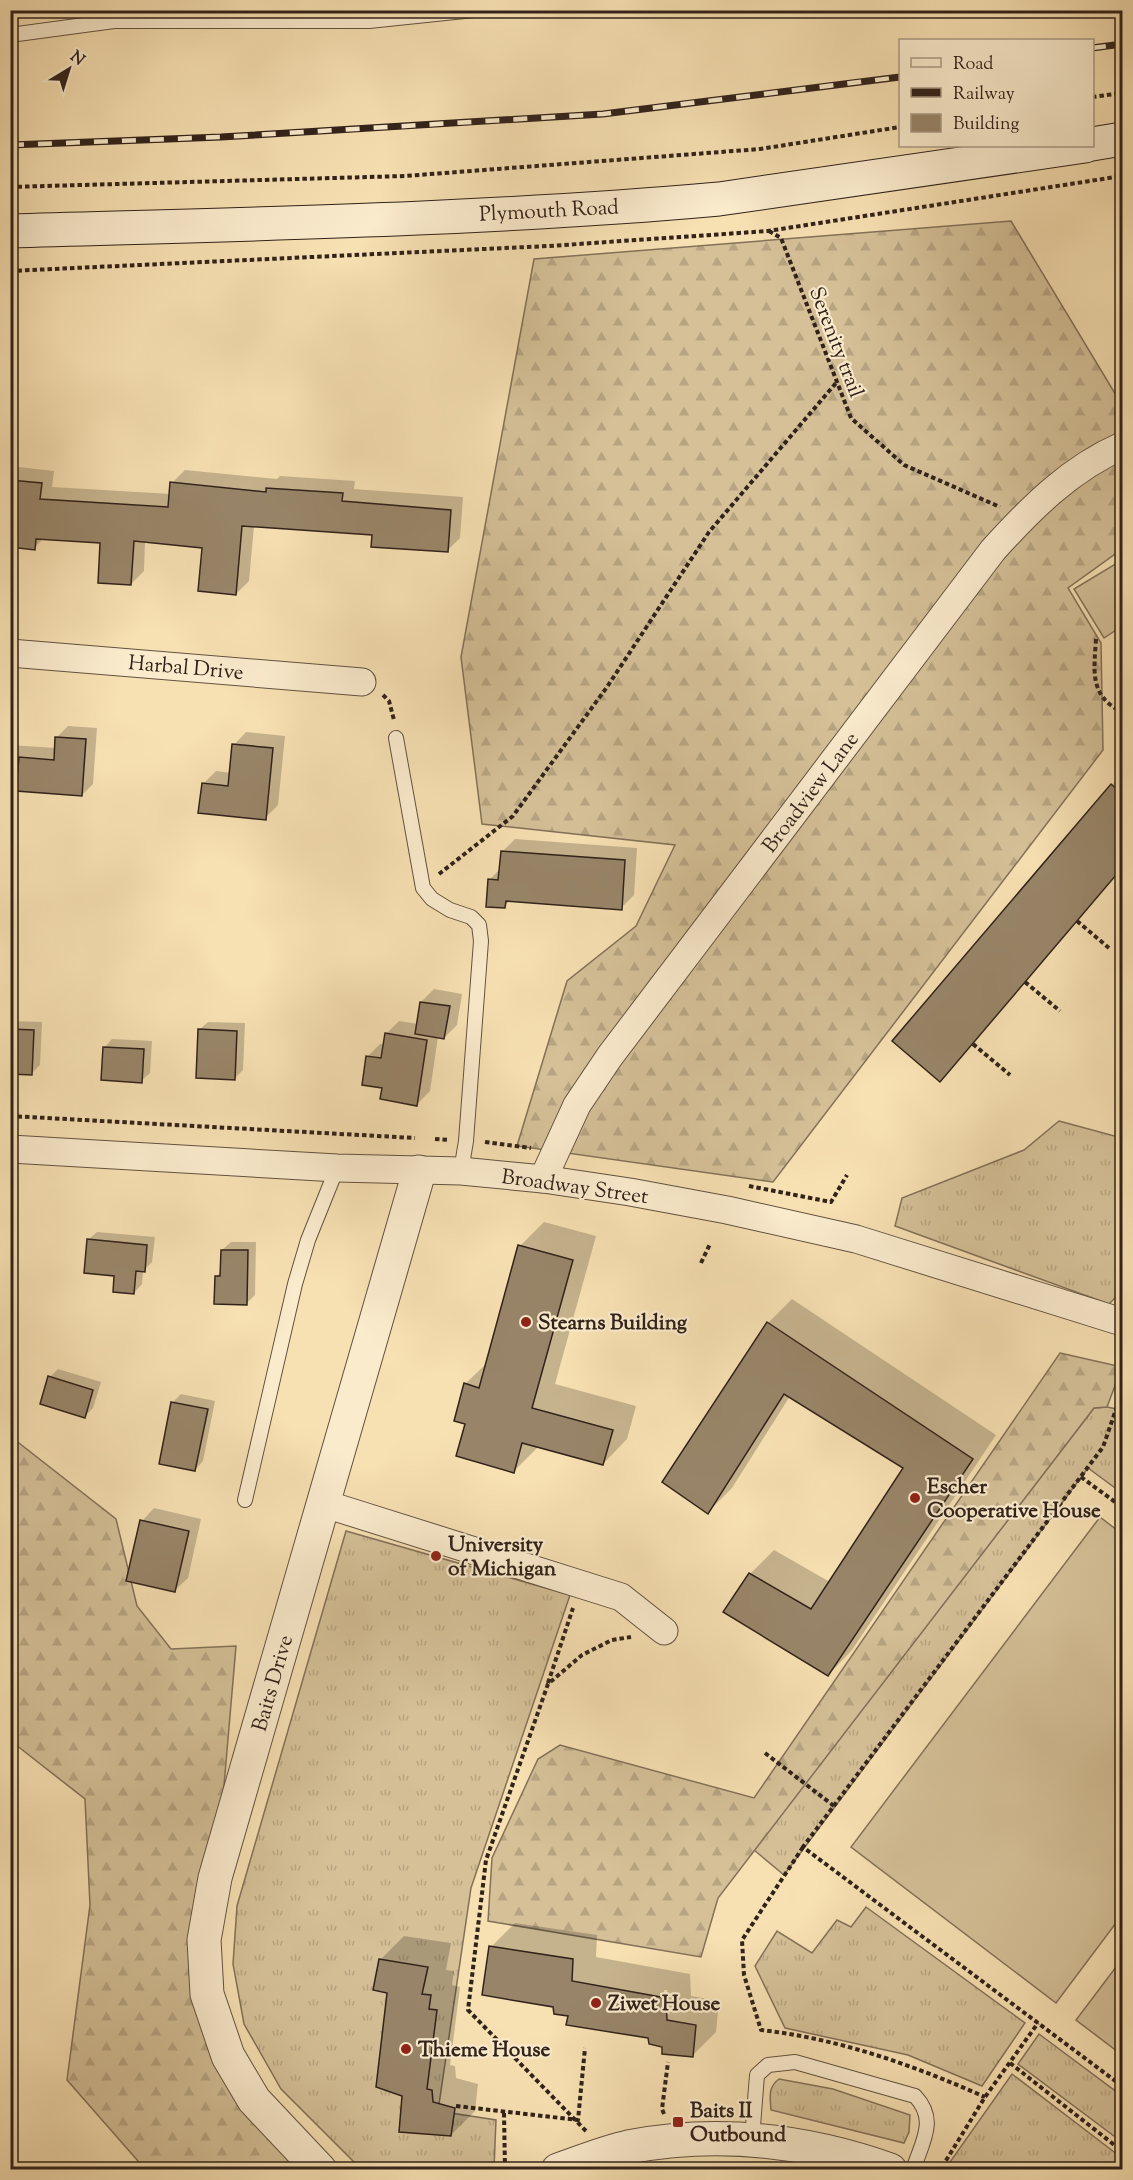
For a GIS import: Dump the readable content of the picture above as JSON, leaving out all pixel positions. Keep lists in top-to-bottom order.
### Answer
{
  "streets": {
    "street": [
      "Plymouth Road",
      "Harbal Drive",
      "Broadview Lane",
      "Broadway Street",
      "Baits Drive"
    ],
    "path": ["Serenity trail"]
  },
  "crossings": [
    ["Serenity trail", "Broadview Lane"],
    ["Broadview Lane", "Broadway Street"],
    ["Broadway Street", "Baits Drive"]
  ],
  "places": {
    "other": [
      "Stearns Building",
      "Escher Cooperative House",
      "University of Michigan",
      "Ziwet House",
      "Thieme House"
    ],
    "transit": ["Baits II Outbound"]
  },
  "legend": ["Road", "Railway", "Building"],
  "north": "top right"
}
